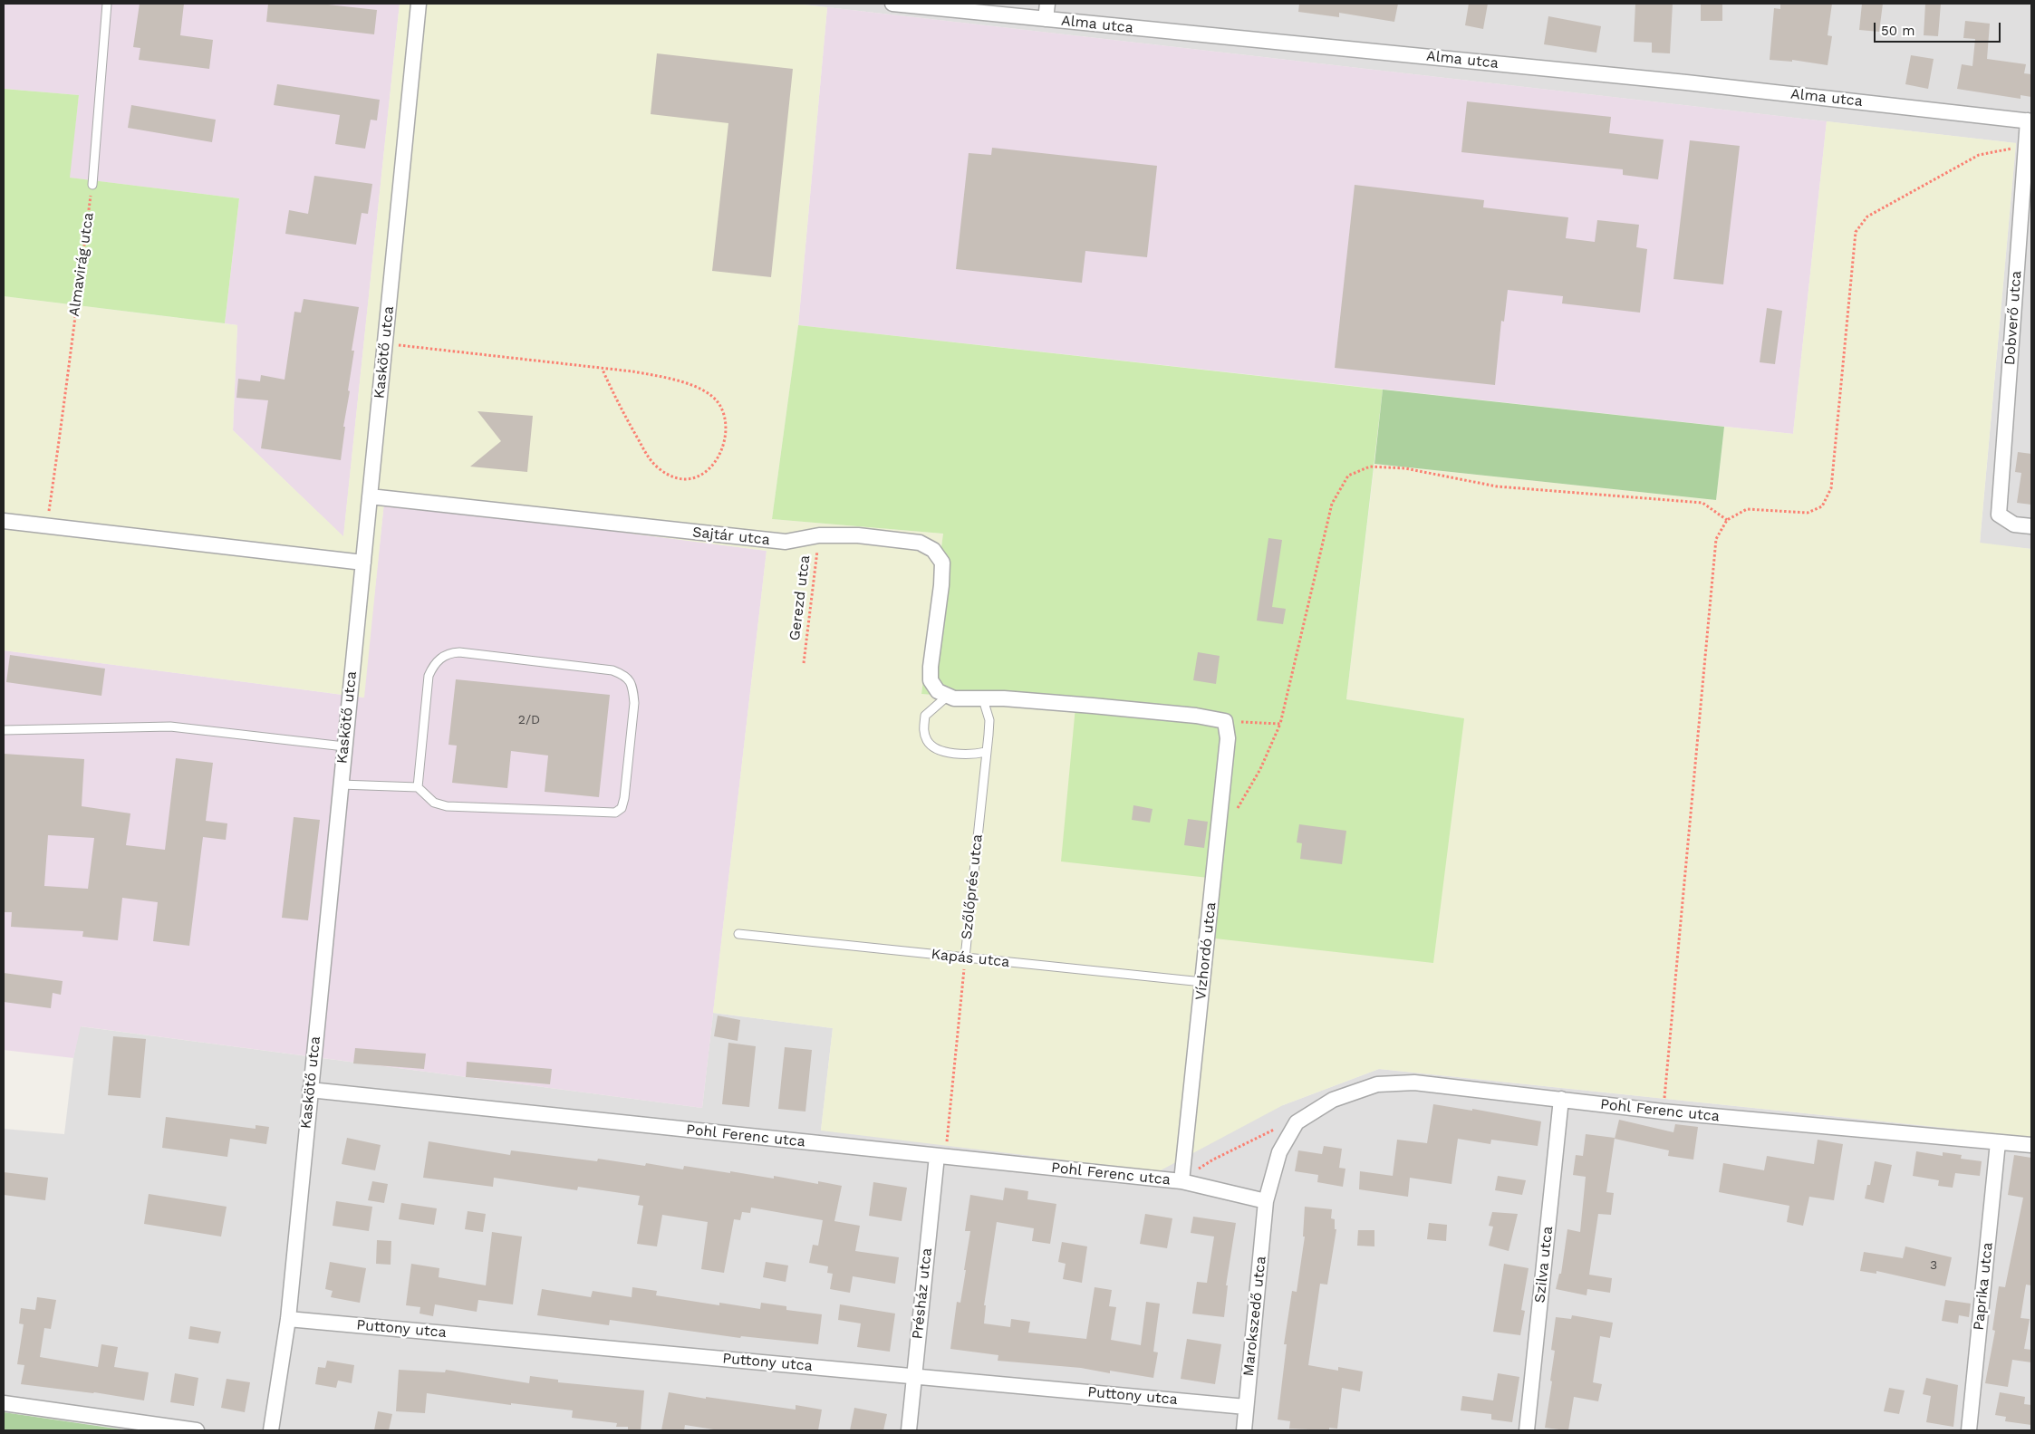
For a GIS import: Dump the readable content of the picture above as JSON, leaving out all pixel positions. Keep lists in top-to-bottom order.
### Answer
{
  "streets": {
    "street": [
      "Alma utca",
      "Dobverő utca",
      "Kaskötő utca",
      "Sajtár utca",
      "Vízhordó utca",
      "Pohl Ferenc utca",
      "Szilva utca",
      "Paprika utca",
      "Présház utca",
      "Marokszedő utca",
      "Puttony utca"
    ],
    "lane": ["Szőlőprés utca", "Kapás utca"],
    "path": ["Almavirág utca", "Gerezd utca"]
  },
  "crossings": [
    ["Alma utca", "Dobverő utca"],
    ["Kaskötő utca", "Sajtár utca"],
    ["Kaskötő utca", "Pohl Ferenc utca"],
    ["Kaskötő utca", "Puttony utca"],
    ["Sajtár utca", "Gerezd utca"],
    ["Sajtár utca", "Szőlőprés utca"],
    ["Szőlőprés utca", "Kapás utca"],
    ["Szőlőprés utca", "Pohl Ferenc utca"],
    ["Szőlőprés utca", "Présház utca"],
    ["Vízhordó utca", "Kapás utca"],
    ["Vízhordó utca", "Pohl Ferenc utca"],
    ["Pohl Ferenc utca", "Szilva utca"],
    ["Pohl Ferenc utca", "Paprika utca"],
    ["Pohl Ferenc utca", "Présház utca"],
    ["Pohl Ferenc utca", "Marokszedő utca"],
    ["Présház utca", "Puttony utca"],
    ["Marokszedő utca", "Puttony utca"]
  ],
  "house_numbers": ["2/D", "3"],
  "scale_bar": "50 m"
}
